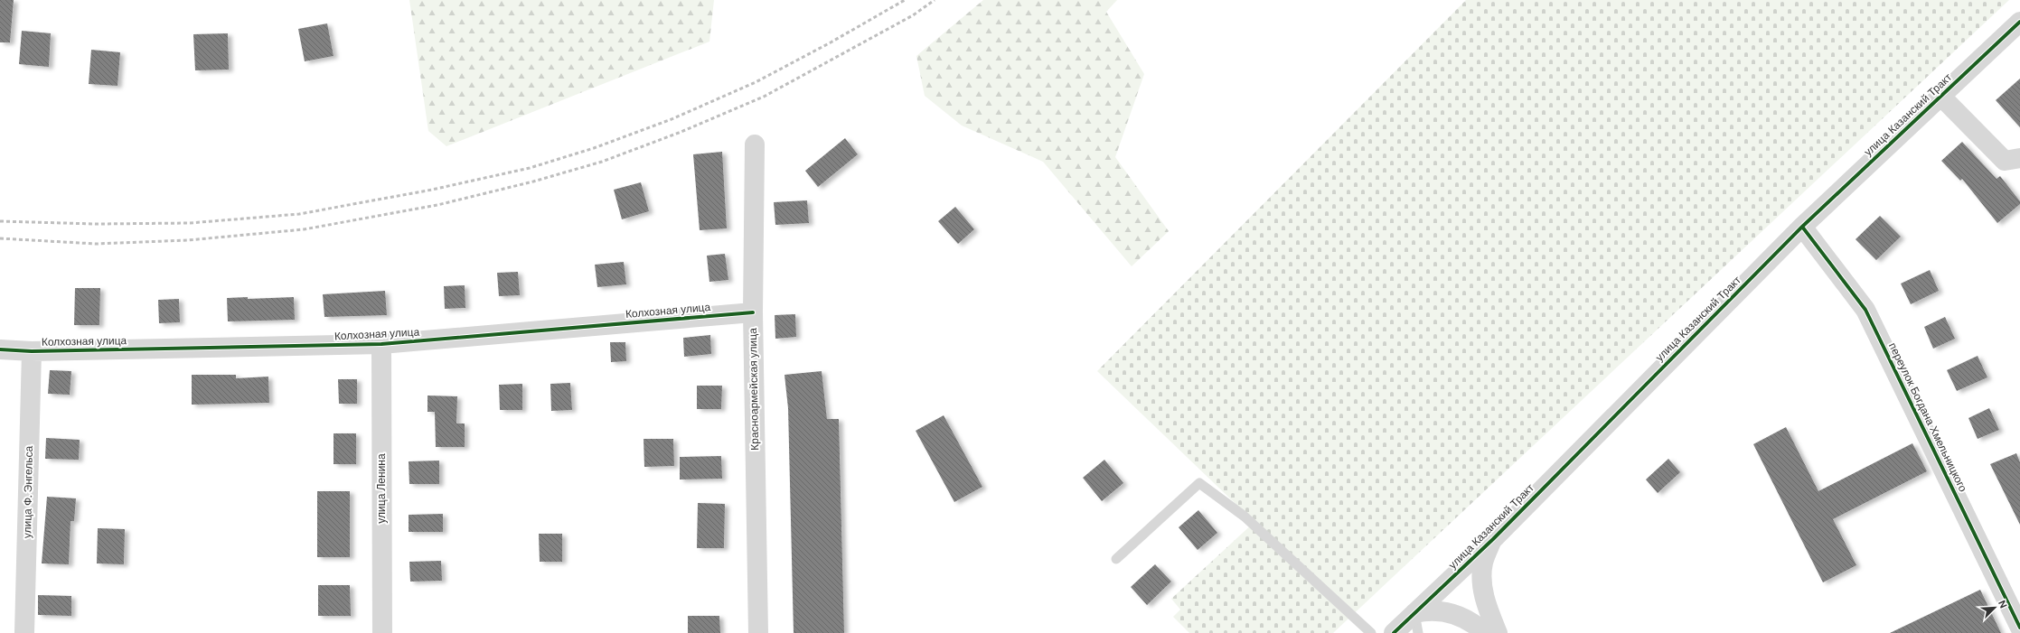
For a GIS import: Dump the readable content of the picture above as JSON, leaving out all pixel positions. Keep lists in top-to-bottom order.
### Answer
{
  "streets": {
    "street": [
      "улица Казанский Тракт",
      "Колхозная улица",
      "Красноармейская улица",
      "переулок Богдана Хмельницкого",
      "улица Ленина",
      "улица Ф. Энгельса"
    ]
  },
  "crossings": [
    ["улица Казанский Тракт", "переулок Богдана Хмельницкого"],
    ["Колхозная улица", "Красноармейская улица"],
    ["Колхозная улица", "улица Ленина"],
    ["Колхозная улица", "улица Ф. Энгельса"]
  ],
  "north": "top right"
}
